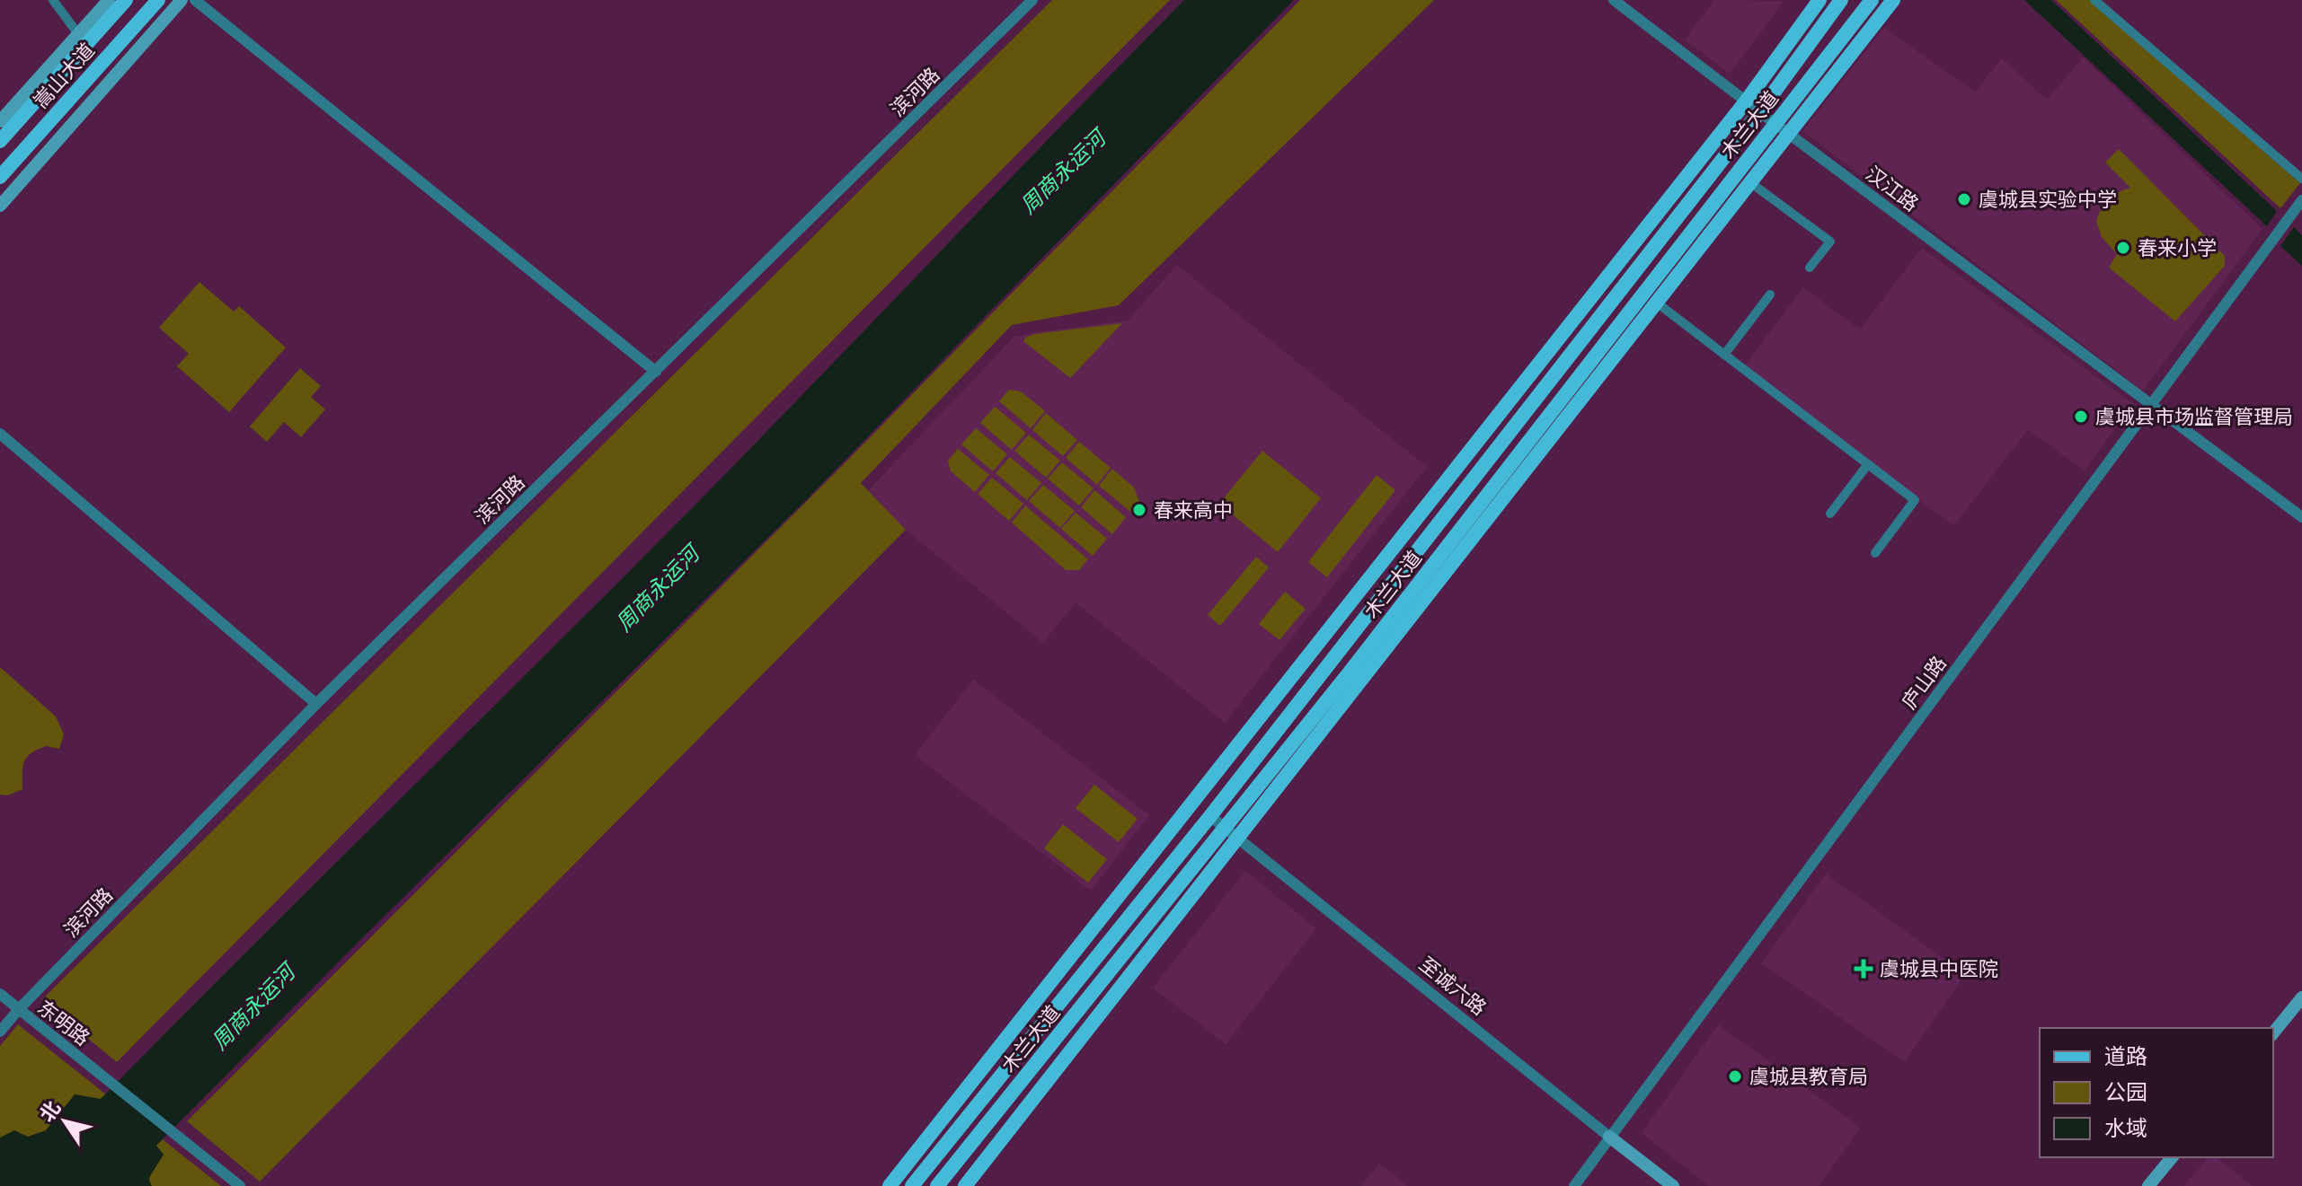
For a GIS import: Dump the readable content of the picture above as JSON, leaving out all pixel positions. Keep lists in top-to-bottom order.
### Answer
{
  "streets": {
    "main road": ["嵩山大道", "木兰大道", "至诚六路"],
    "street": [
      "滨河路",
      "汉江路",
      "庐山路",
      "东明路"
    ]
  },
  "crossings": [
    ["滨河路", "东明路"],
    ["木兰大道", "汉江路"],
    ["木兰大道", "至诚六路"],
    ["汉江路", "庐山路"],
    ["庐山路", "至诚六路"]
  ],
  "water": ["周商永运河"],
  "places": {
    "other": [
      "虞城县实验中学",
      "春来小学",
      "虞城县市场监督管理局",
      "春来高中",
      "虞城县教育局"
    ],
    "health": ["虞城县中医院"]
  },
  "legend": ["道路", "公园", "水域"],
  "north": "top left"
}
